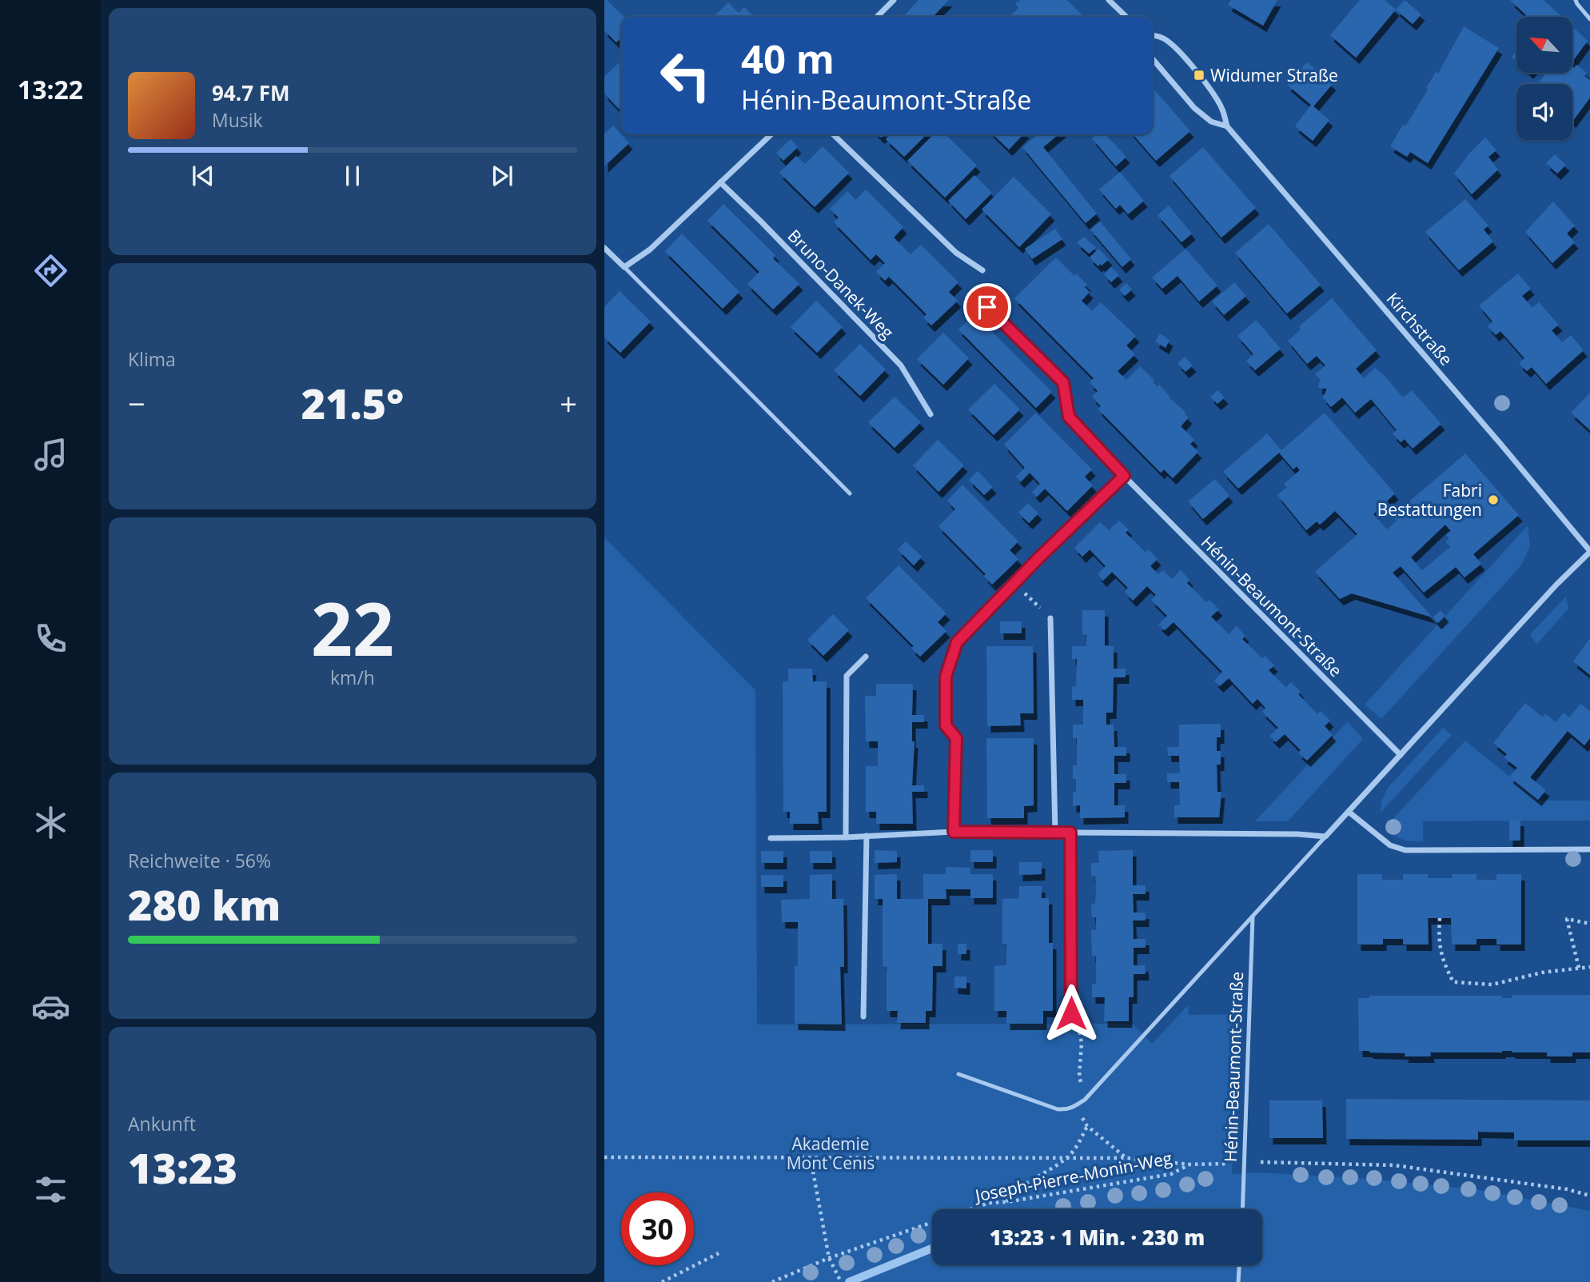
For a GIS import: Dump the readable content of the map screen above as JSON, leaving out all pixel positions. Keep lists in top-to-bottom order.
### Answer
{
  "streets": {
    "street": ["Bruno-Danek-Weg", "Kirchstraße", "Hénin-Beaumont-Straße"],
    "path": ["Joseph-Pierre-Monin-Weg"]
  },
  "crossings": [
    ["Kirchstraße", "Hénin-Beaumont-Straße"],
    ["Hénin-Beaumont-Straße", "Joseph-Pierre-Monin-Weg"]
  ],
  "parks": ["Akademie Mont Cenis"],
  "places": {
    "transit": ["Widumer Straße"],
    "other": ["Fabri Bestattungen"]
  },
  "north": "top left",
  "page": {
    "tabs": "13:22",
    "turn": ["40 m", "Hénin-Beaumont-Straße"],
    "song": ["94.7 FM", "Musik"],
    "tile": [
      "Klima",
      ["22", "km/h"],
      ["Reichweite · 56%", "280 km"],
      ["Ankunft", "13:23"]
    ],
    "heat": ["−", "21.5°", "+"],
    "limit": "30",
    "trip": "13:23 · 1 Min. · 230 m"
  }
}
